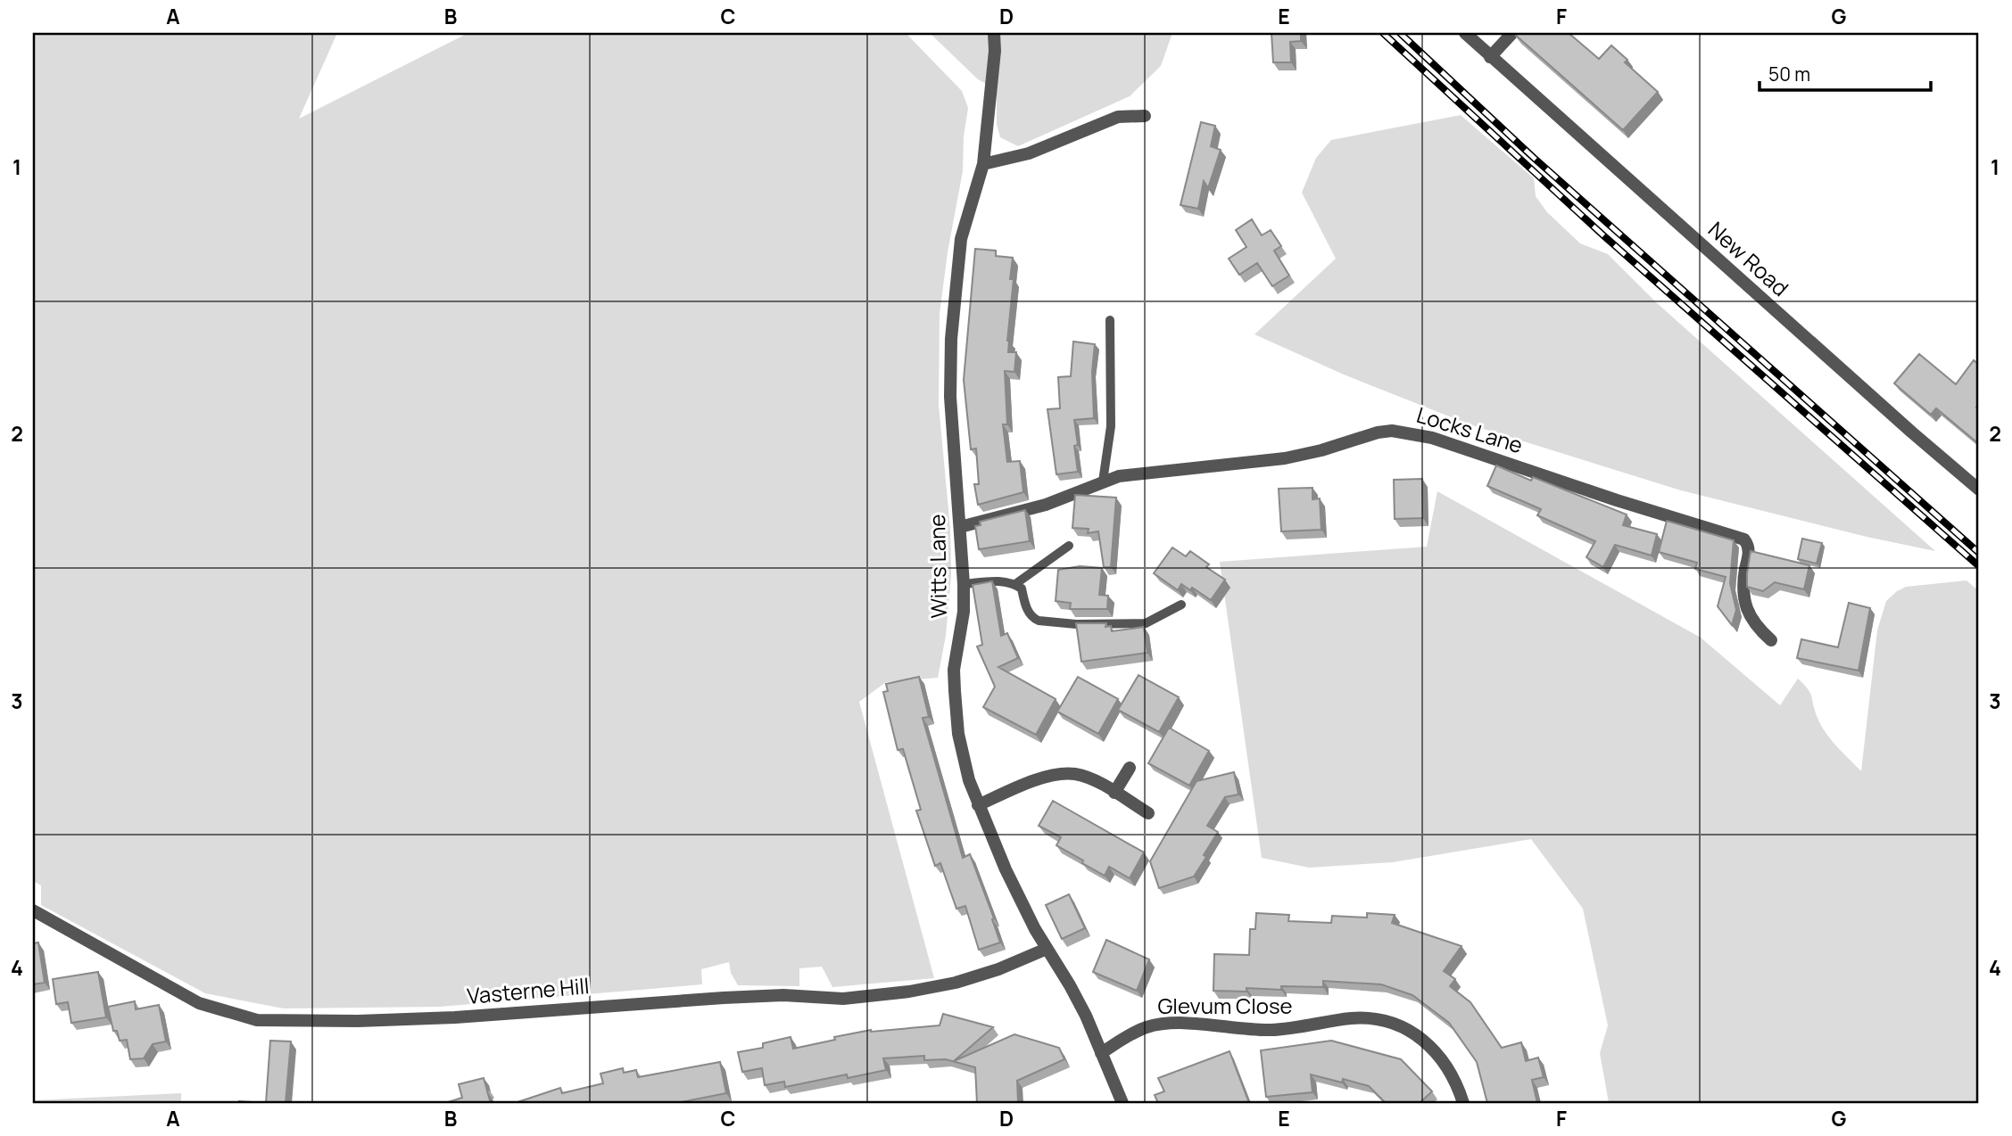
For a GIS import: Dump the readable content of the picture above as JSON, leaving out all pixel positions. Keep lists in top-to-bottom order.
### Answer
{
  "streets": {
    "street": [
      "New Road",
      "Locks Lane",
      "Witts Lane",
      "Vasterne Hill",
      "Glevum Close"
    ]
  },
  "crossings": [
    ["Locks Lane", "Witts Lane"],
    ["Witts Lane", "Vasterne Hill"],
    ["Witts Lane", "Glevum Close"]
  ],
  "scale_bar": "50 m",
  "grid": {
    "columns": [
      "A",
      "B",
      "C",
      "D",
      "E",
      "F",
      "G"
    ],
    "rows": [
      "1",
      "2",
      "3",
      "4"
    ]
  }
}
